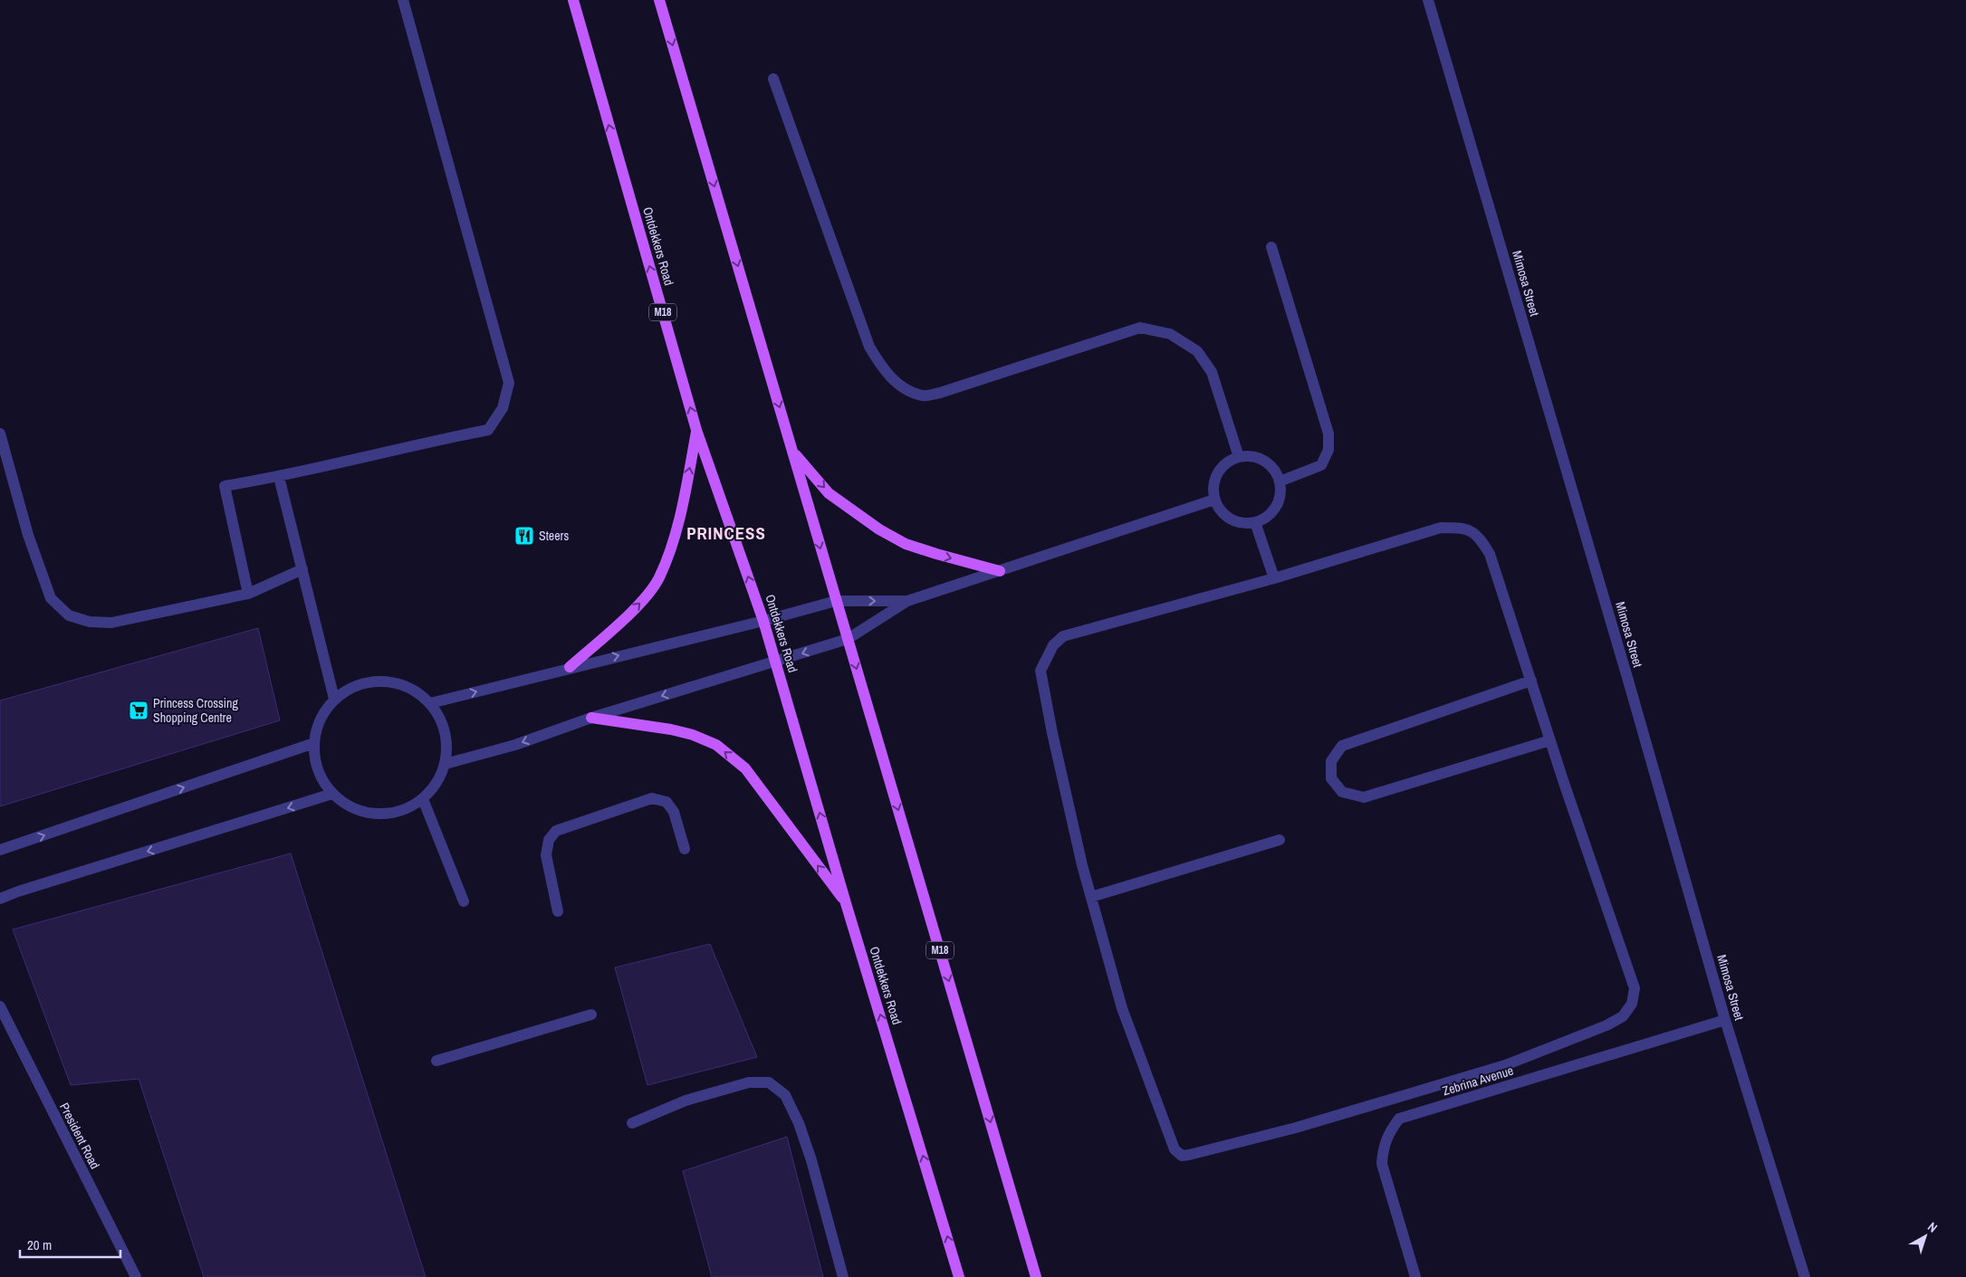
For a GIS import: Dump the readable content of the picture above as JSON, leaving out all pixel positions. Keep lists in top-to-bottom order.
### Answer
{
  "streets": {
    "main road": ["Ontdekkers Road", "M18"],
    "street": ["Mimosa Street", "Zebrina Avenue", "President Road"]
  },
  "crossings": [
    ["Mimosa Street", "Zebrina Avenue"]
  ],
  "districts": ["PRINCESS"],
  "places": {
    "restaurant": ["Steers"],
    "supermarket": ["Princess Crossing Shopping Centre"]
  },
  "scale_bar": "20 m",
  "north": "top right"
}
